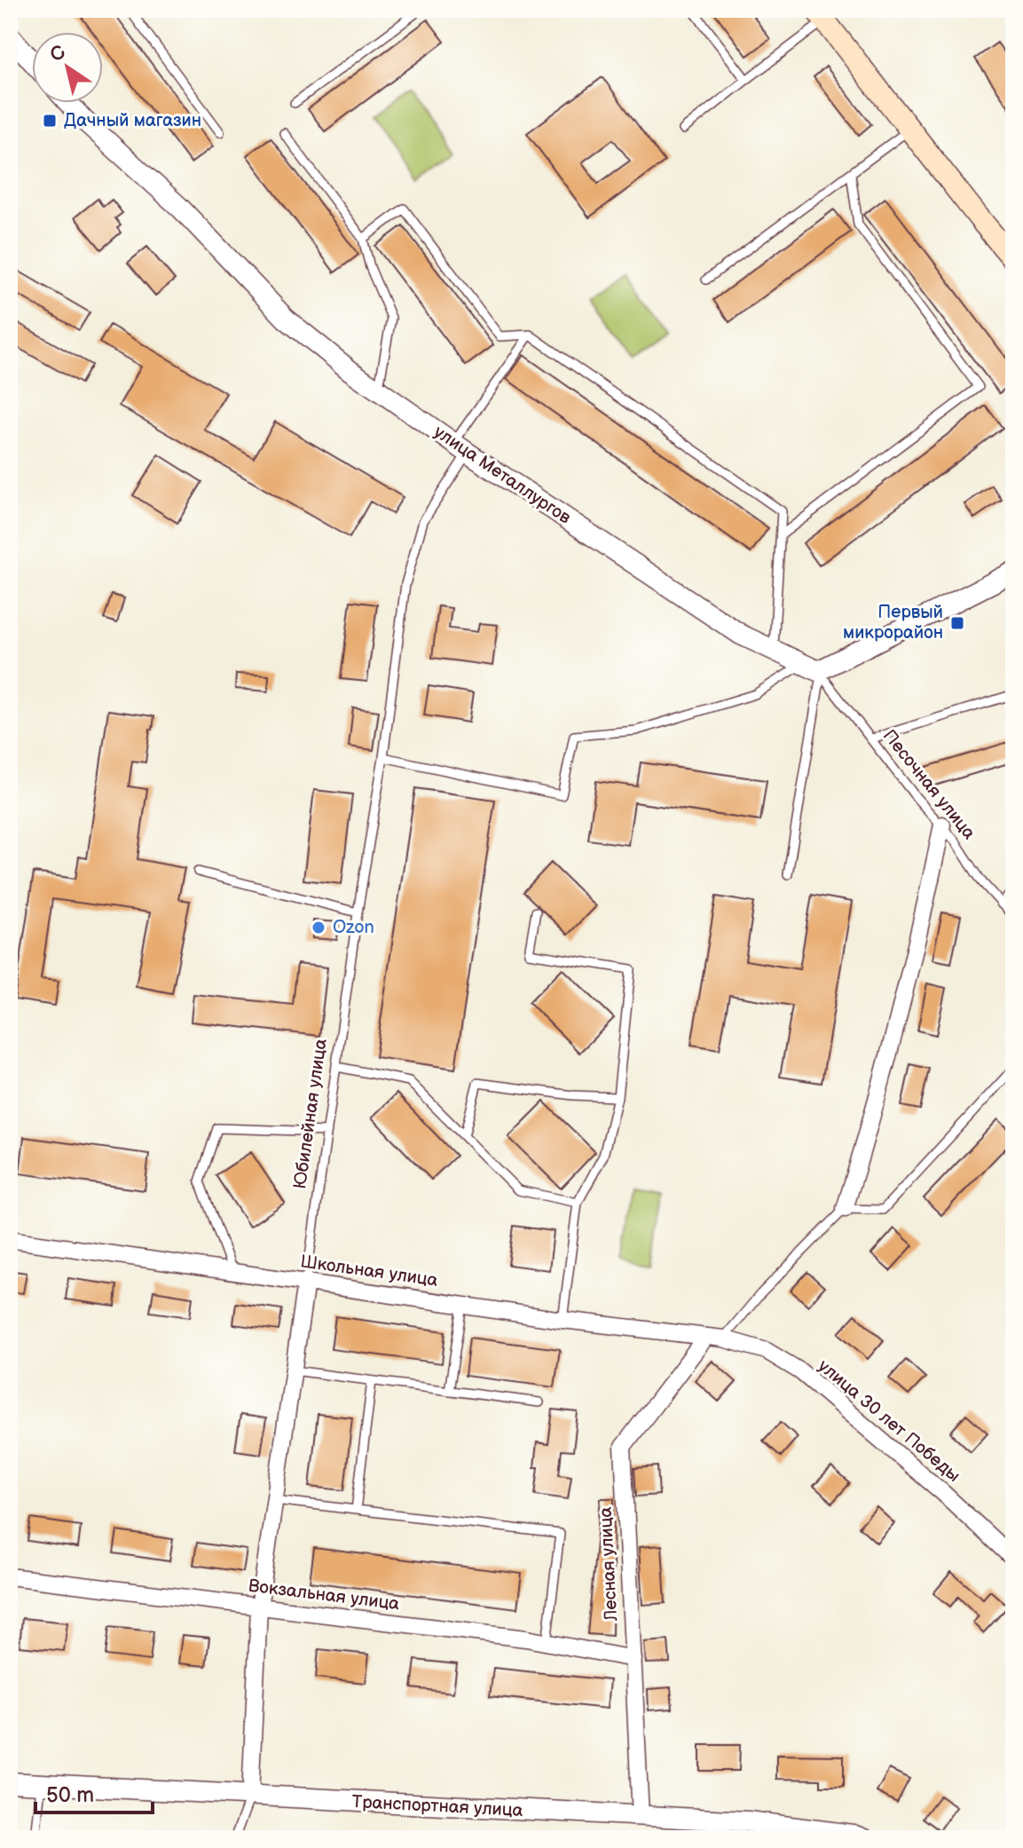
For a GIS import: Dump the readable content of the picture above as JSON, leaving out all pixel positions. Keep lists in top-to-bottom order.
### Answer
{
  "streets": {
    "street": [
      "улица Металлургов",
      "Юбилейная улица",
      "Школьная улица",
      "улица 30 лет Победы",
      "Лесная улица",
      "Вокзальная улица",
      "Транспортная улица"
    ],
    "lane": ["Песочная улица"]
  },
  "crossings": [
    ["улица Металлургов", "Песочная улица"],
    ["улица Металлургов", "Юбилейная улица"],
    ["Юбилейная улица", "Школьная улица"],
    ["Юбилейная улица", "Вокзальная улица"],
    ["Юбилейная улица", "Транспортная улица"],
    ["Школьная улица", "улица 30 лет Победы"],
    ["Школьная улица", "Лесная улица"],
    ["Лесная улица", "Вокзальная улица"],
    ["Лесная улица", "Транспортная улица"]
  ],
  "places": {
    "transit": ["Дачный магазин", "Первый микрорайон"],
    "other": ["Ozon"]
  },
  "scale_bar": "50 m",
  "north": "top left"
}
